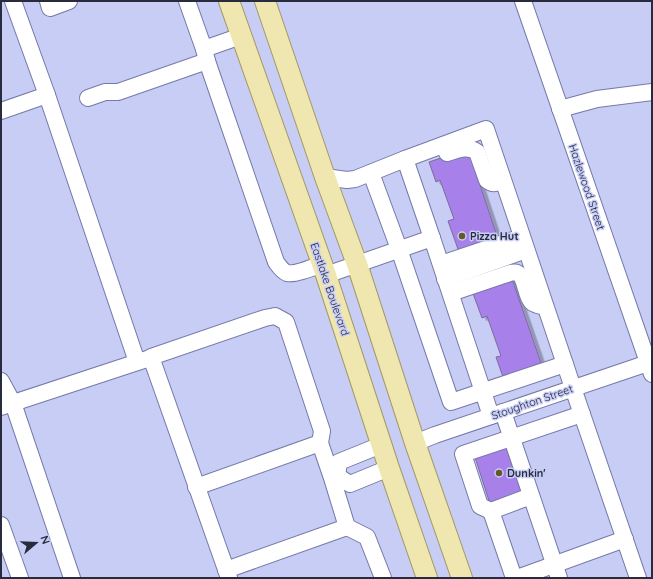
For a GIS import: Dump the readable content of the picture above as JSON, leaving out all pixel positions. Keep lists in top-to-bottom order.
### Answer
{
  "streets": {
    "main road": ["Eastlake Boulevard"],
    "street": ["Hazlewood Street", "Stoughton Street"]
  },
  "crossings": [
    ["Hazlewood Street", "Stoughton Street"]
  ],
  "places": ["Pizza Hut", "Dunkin'"],
  "north": "right"
}
